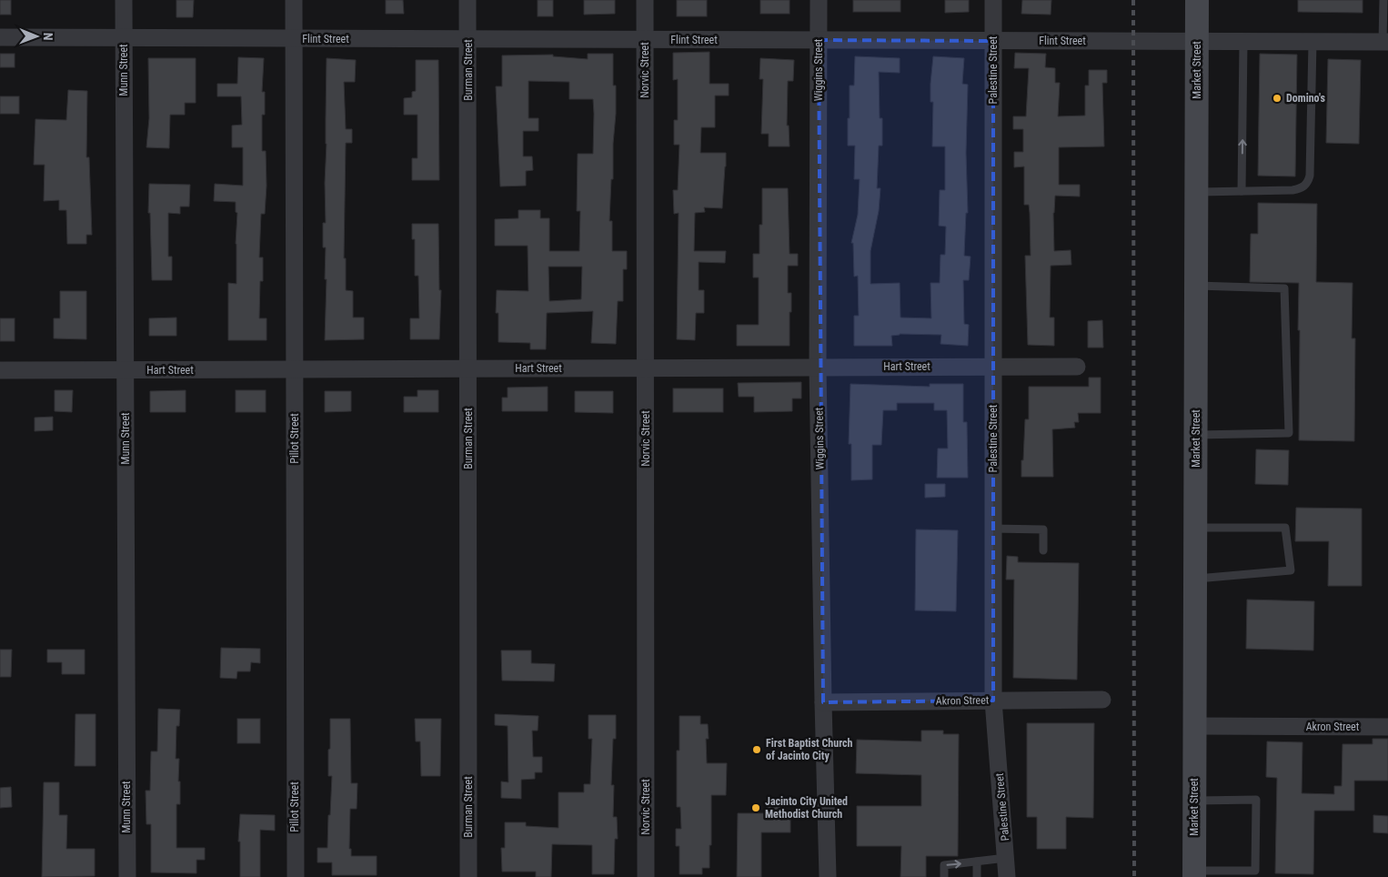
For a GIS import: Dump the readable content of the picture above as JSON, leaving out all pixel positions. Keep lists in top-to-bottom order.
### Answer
{
  "streets": {
    "main road": ["Market Street"],
    "street": [
      "Flint Street",
      "Munn Street",
      "Burman Street",
      "Norvic Street",
      "Wiggins Street",
      "Palestine Street",
      "Hart Street",
      "Pillot Street",
      "Akron Street"
    ]
  },
  "crossings": [
    ["Flint Street", "Munn Street"],
    ["Flint Street", "Burman Street"],
    ["Flint Street", "Norvic Street"],
    ["Flint Street", "Wiggins Street"],
    ["Flint Street", "Palestine Street"],
    ["Flint Street", "Market Street"],
    ["Flint Street", "Pillot Street"],
    ["Munn Street", "Hart Street"],
    ["Burman Street", "Hart Street"],
    ["Norvic Street", "Hart Street"],
    ["Wiggins Street", "Hart Street"],
    ["Wiggins Street", "Akron Street"],
    ["Palestine Street", "Hart Street"],
    ["Palestine Street", "Akron Street"],
    ["Market Street", "Akron Street"],
    ["Hart Street", "Pillot Street"]
  ],
  "places": ["Domino's", "First Baptist Church of Jacinto City", "Jacinto City United Methodist Church"],
  "north": "right"
}
